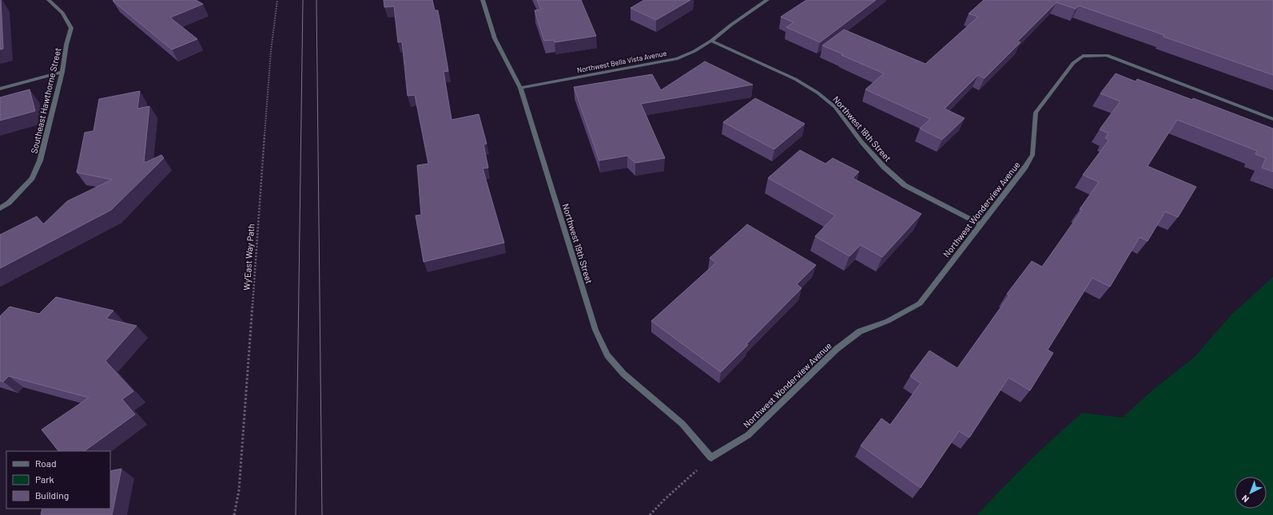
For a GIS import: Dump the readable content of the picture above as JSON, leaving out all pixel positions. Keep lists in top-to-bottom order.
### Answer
{
  "streets": {
    "street": [
      "Northwest Bella Vista Avenue",
      "Southeast Hawthorne Street",
      "Northwest 18th Street",
      "Northwest Wonderview Avenue",
      "Northwest 19th Street"
    ],
    "path": ["Wy'East Way Path"]
  },
  "crossings": [
    ["Northwest Bella Vista Avenue", "Northwest 18th Street"],
    ["Northwest Bella Vista Avenue", "Northwest 19th Street"],
    ["Northwest 18th Street", "Northwest Wonderview Avenue"],
    ["Northwest Wonderview Avenue", "Northwest 19th Street"]
  ],
  "legend": ["Road", "Park", "Building"],
  "north": "bottom left"
}
